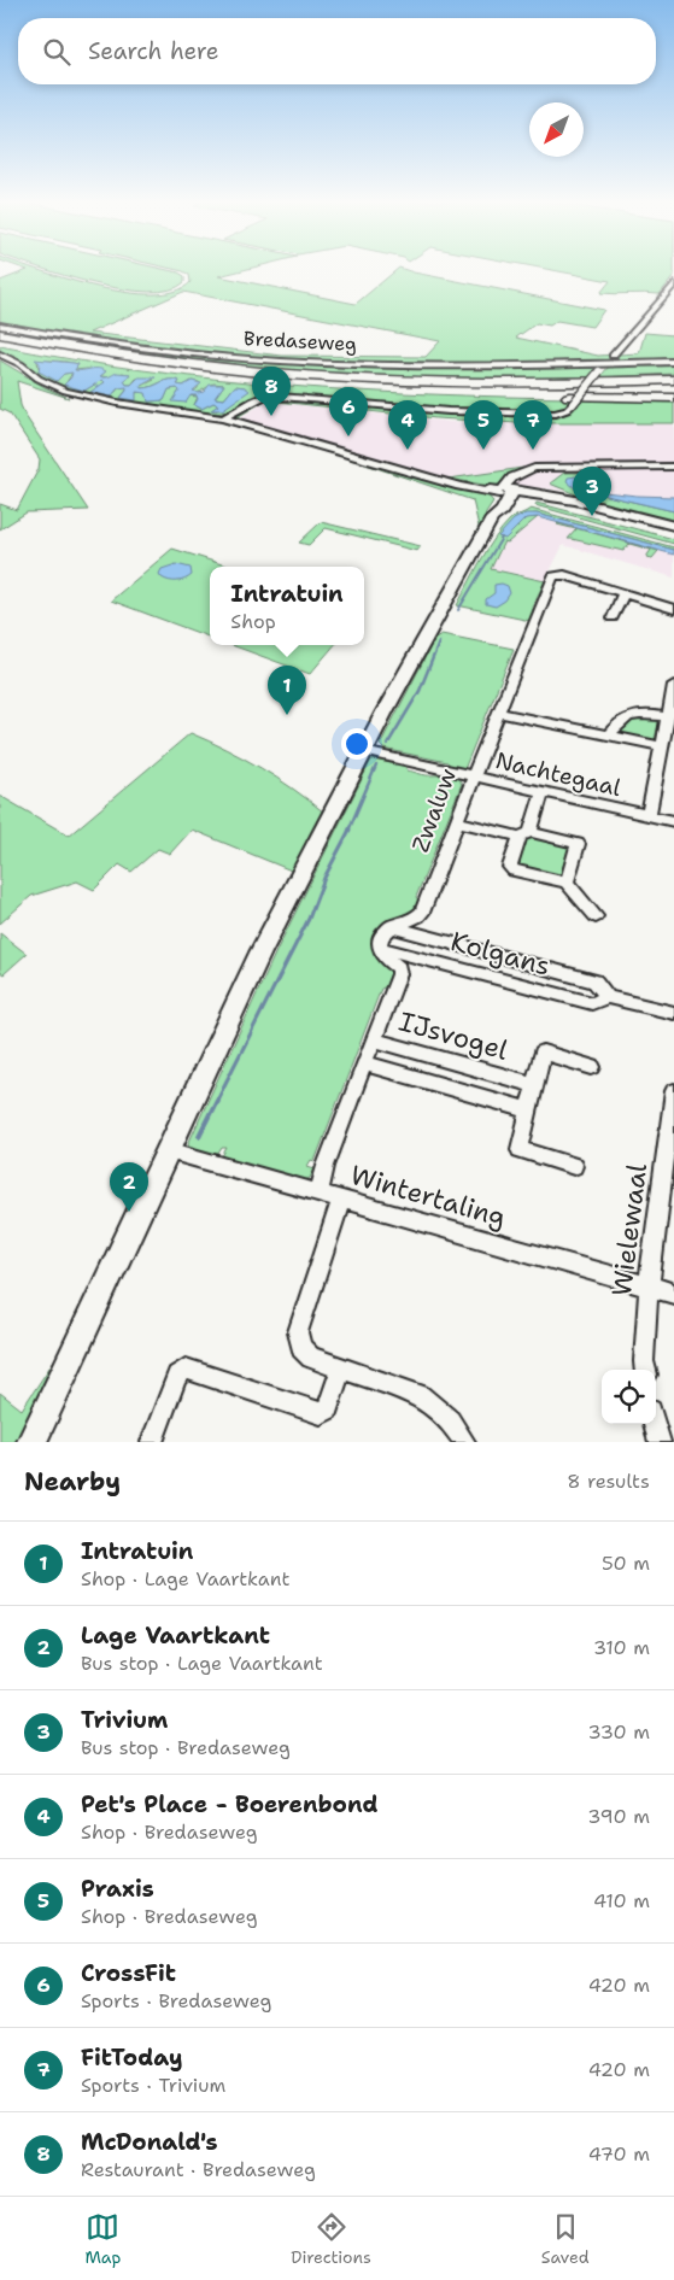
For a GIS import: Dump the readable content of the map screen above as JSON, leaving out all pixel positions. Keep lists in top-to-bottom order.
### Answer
{
  "streets": {
    "street": [
      "Bredaseweg",
      "Nachtegaal",
      "Zwaluw",
      "Kolgans",
      "IJsvogel",
      "Wintertaling",
      "Wielewaal"
    ]
  },
  "crossings": [
    ["Nachtegaal", "Zwaluw"],
    ["Zwaluw", "Kolgans"],
    ["Wintertaling", "Wielewaal"]
  ],
  "north": "bottom left",
  "page": {
    "search": "Search here",
    "pins": [
      "8",
      "6",
      "4",
      "5",
      "7",
      "3",
      "1",
      "2"
    ],
    "popup": ["Intratuin", "Shop"],
    "heading": ["Nearby", "8 results"],
    "list": [
      {
        "mark": "1",
        "name": "Intratuin",
        "note": "Shop · Lage Vaartkant",
        "value": "50 m"
      },
      {
        "mark": "2",
        "name": "Lage Vaartkant",
        "note": "Bus stop · Lage Vaartkant",
        "value": "310 m"
      },
      {
        "mark": "3",
        "name": "Trivium",
        "note": "Bus stop · Bredaseweg",
        "value": "330 m"
      },
      {
        "mark": "4",
        "name": "Pet's Place - Boerenbond",
        "note": "Shop · Bredaseweg",
        "value": "390 m"
      },
      {
        "mark": "5",
        "name": "Praxis",
        "note": "Shop · Bredaseweg",
        "value": "410 m"
      },
      {
        "mark": "6",
        "name": "CrossFit",
        "note": "Sports · Bredaseweg",
        "value": "420 m"
      },
      {
        "mark": "7",
        "name": "FitToday",
        "note": "Sports · Trivium",
        "value": "420 m"
      },
      {
        "mark": "8",
        "name": "McDonald's",
        "note": "Restaurant · Bredaseweg",
        "value": "470 m"
      }
    ],
    "nav": ["Map", "Directions", "Saved"]
  }
}
